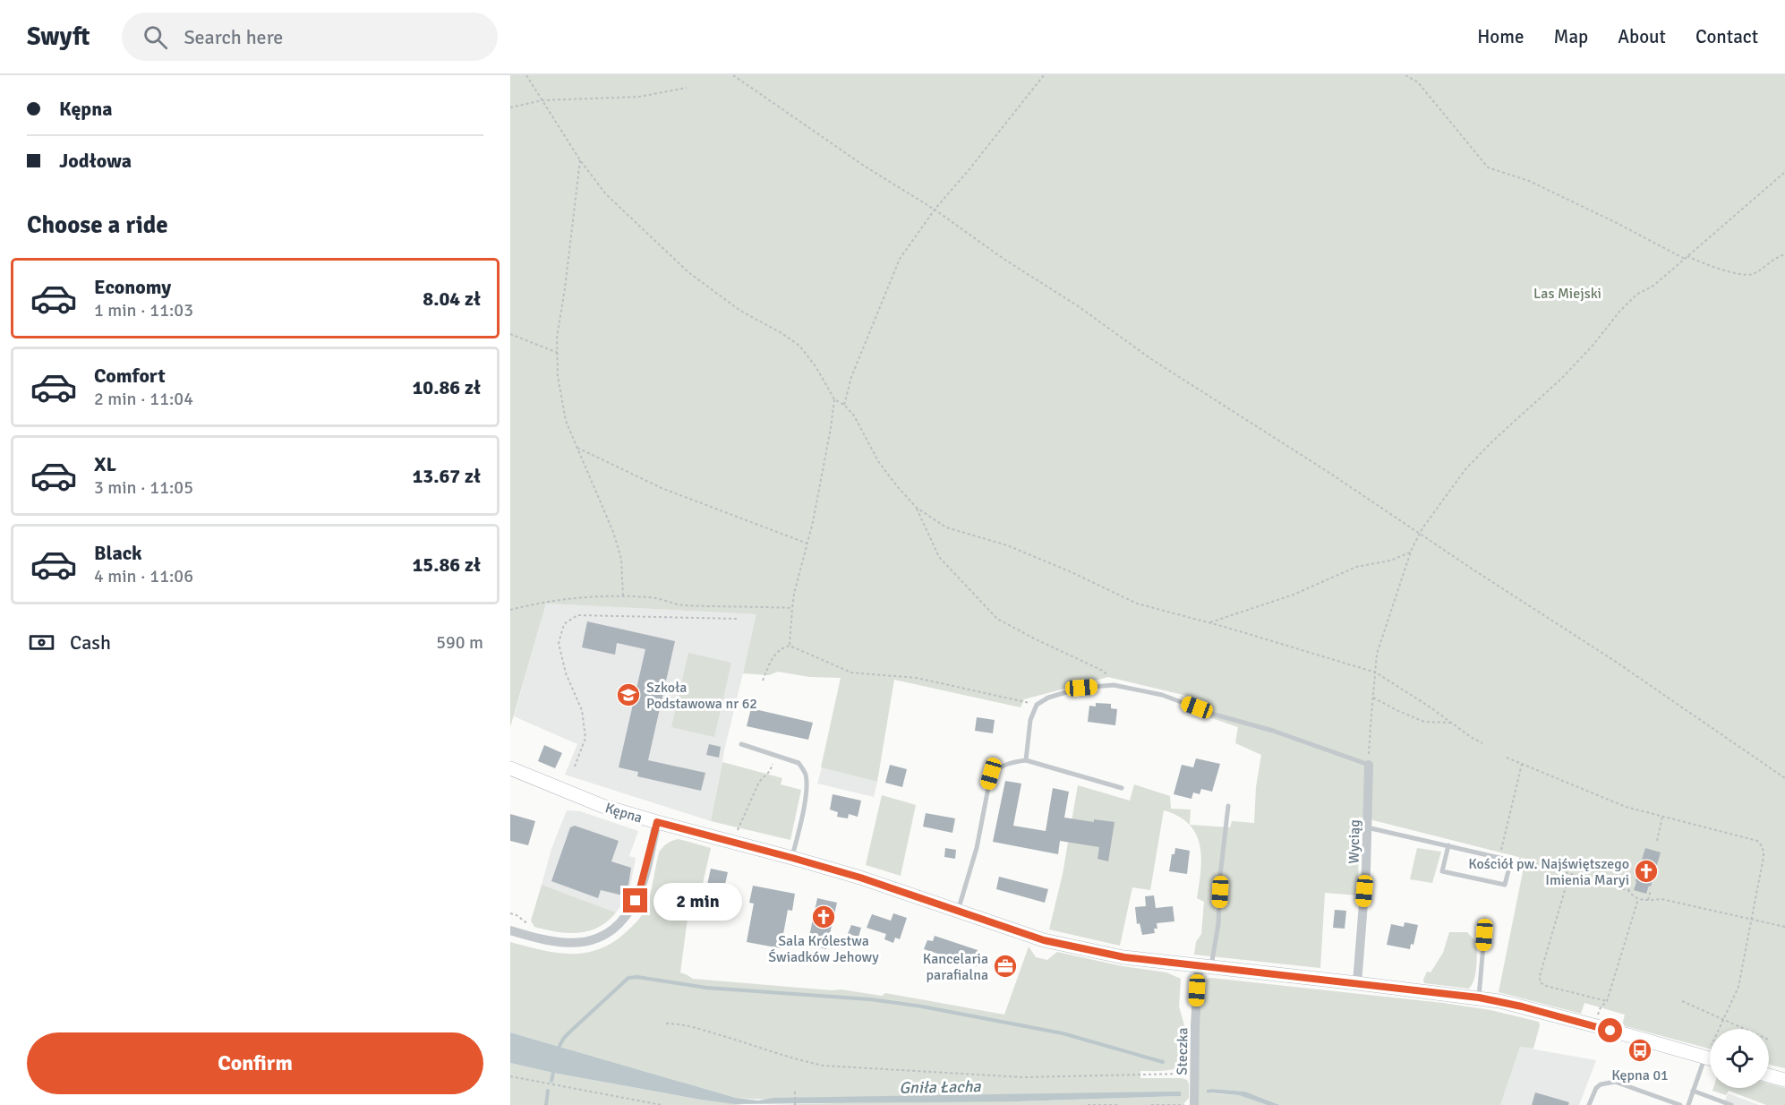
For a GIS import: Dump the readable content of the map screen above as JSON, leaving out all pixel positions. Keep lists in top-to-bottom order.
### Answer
{
  "streets": {
    "street": ["Kępna", "Wyciąg", "Steczka"]
  },
  "crossings": [
    ["Kępna", "Wyciąg"],
    ["Kępna", "Steczka"]
  ],
  "water": ["Gniła Łacha"],
  "parks": ["Las Miejski"],
  "places": {
    "school or university": ["Szkoła Podstawowa nr 62"],
    "church": ["Kościół pw. Najświętszego Imienia Maryi", "Sala Królestwa Świadków Jehowy"],
    "office": ["Kancelaria parafialna"],
    "bus stop": ["Kępna 01"]
  },
  "page": {
    "header": "Swyft",
    "search": "Search here",
    "nav": [
      "Home",
      "Map",
      "About",
      "Contact"
    ],
    "banner": ["Kępna", "Jodłowa"],
    "heading": "Choose a ride",
    "list": [
      {
        "name": "Economy",
        "note": "1 min · 11:03",
        "value": "8.04 zł"
      },
      {
        "name": "Comfort",
        "note": "2 min · 11:04",
        "value": "10.86 zł"
      },
      {
        "name": "XL",
        "note": "3 min · 11:05",
        "value": "13.67 zł"
      },
      {
        "name": "Black",
        "note": "4 min · 11:06",
        "value": "15.86 zł"
      }
    ],
    "pay": ["Cash", "590 m"],
    "bubble": "2 min",
    "buttons": "Confirm"
  }
}
